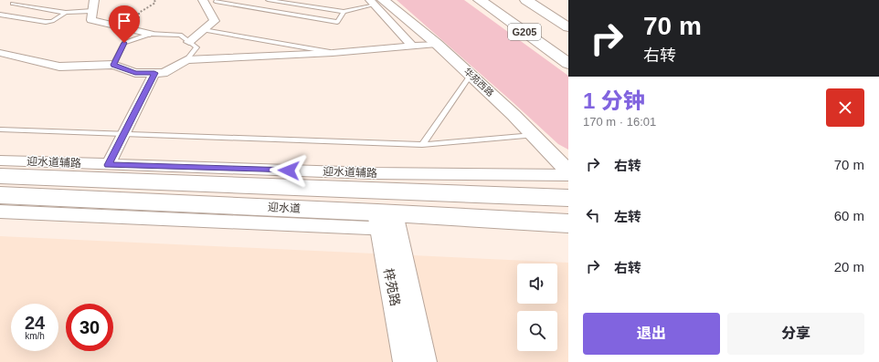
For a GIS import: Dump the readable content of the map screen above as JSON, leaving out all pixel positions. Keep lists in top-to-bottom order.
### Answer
{
  "streets": {
    "main road": ["G205", "迎水道"],
    "street": ["华苑西路", "迎水道辅路", "梓苑路"]
  },
  "crossings": [
    ["迎水道", "梓苑路"]
  ],
  "page": {
    "turn": ["70 m", "右转"],
    "heading": ["1 分钟", "170 m · 16:01"],
    "list": [
      {
        "name": "右转",
        "value": "70 m"
      },
      {
        "name": "左转",
        "value": "60 m"
      },
      {
        "name": "右转",
        "value": "20 m"
      }
    ],
    "speed": "24 km/h",
    "limit": "30",
    "buttons": ["退出", "分享"]
  }
}
